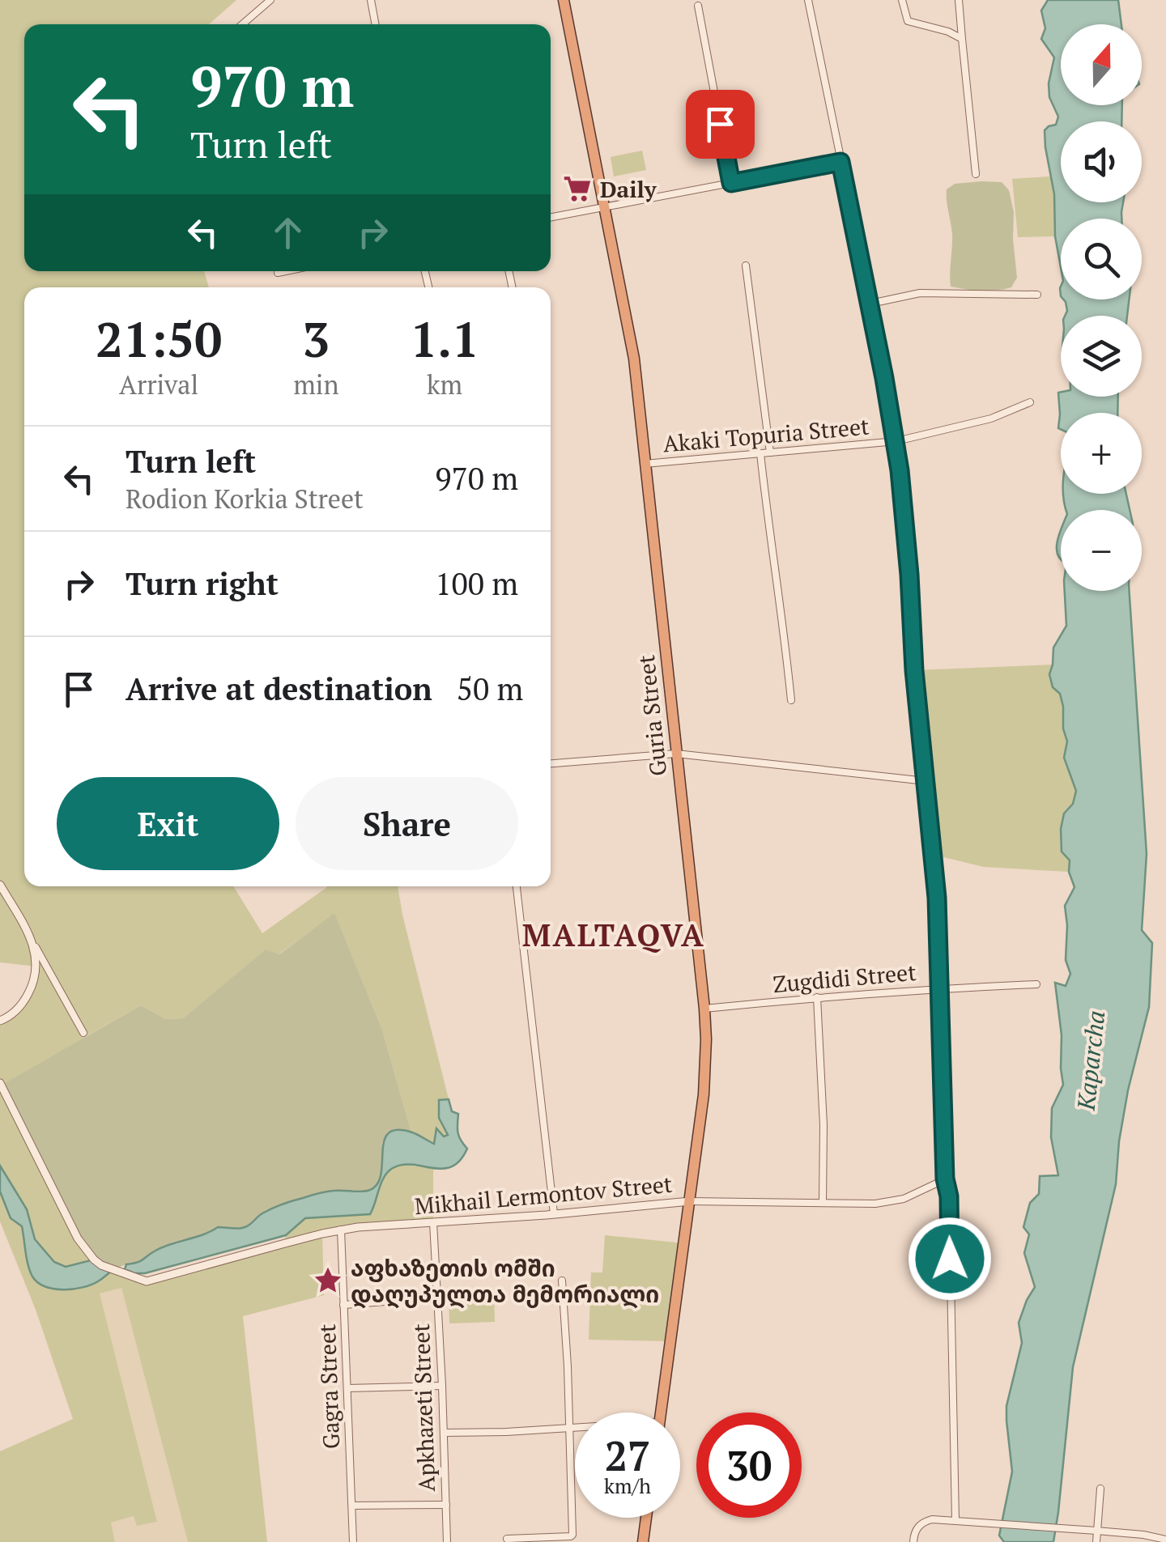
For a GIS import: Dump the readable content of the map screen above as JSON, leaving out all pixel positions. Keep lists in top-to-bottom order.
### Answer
{
  "streets": {
    "highway": ["Guria Street"],
    "street": [
      "Akaki Topuria Street",
      "Zugdidi Street",
      "Mikhail Lermontov Street",
      "Gagra Street",
      "Apkhazeti Street"
    ]
  },
  "crossings": [
    ["Akaki Topuria Street", "Guria Street"],
    ["Guria Street", "Zugdidi Street"],
    ["Guria Street", "Mikhail Lermontov Street"],
    ["Mikhail Lermontov Street", "Gagra Street"],
    ["Mikhail Lermontov Street", "Apkhazeti Street"]
  ],
  "districts": ["MALTAQVA"],
  "water": ["Kaparcha"],
  "places": {
    "supermarket": ["Daily"],
    "place": ["აფხაზეთის ომში დაღუპულთა მემორიალი"]
  },
  "north": "top",
  "page": {
    "map_buttons": ["+", "−"],
    "turn": ["970 m", "Turn left"],
    "eta": [
      "21:50",
      "Arrival",
      "3",
      "min",
      "1.1",
      "km"
    ],
    "list": [
      {
        "name": "Turn left",
        "note": "Rodion Korkia Street",
        "value": "970 m"
      },
      {
        "name": "Turn right",
        "value": "100 m"
      },
      {
        "name": "Arrive at destination",
        "value": "50 m"
      }
    ],
    "buttons": ["Exit", "Share"],
    "speed": "27 km/h",
    "limit": "30"
  }
}
